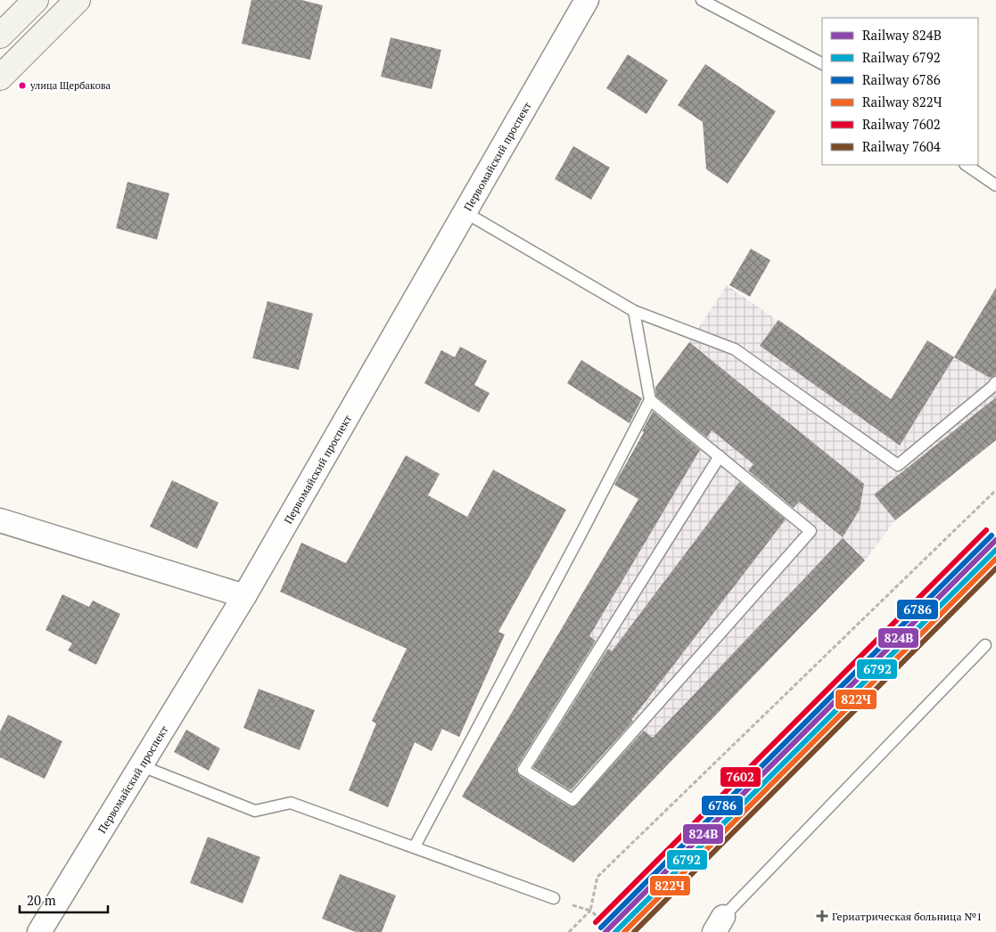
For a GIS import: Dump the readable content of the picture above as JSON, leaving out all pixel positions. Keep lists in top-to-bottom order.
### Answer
{
  "streets": {
    "street": ["Первомайский проспект"]
  },
  "places": {
    "other": ["улица Щербакова"],
    "health": ["Гериатрическая больница №1"]
  },
  "lines": [
    "rail line 7602",
    "rail line 6786",
    "rail line 824В",
    "rail line 6792",
    "rail line 822Ч",
    "rail line 7604"
  ],
  "legend": [
    "Railway 824В",
    "Railway 6792",
    "Railway 6786",
    "Railway 822Ч",
    "Railway 7602",
    "Railway 7604"
  ],
  "scale_bar": "20 m"
}
